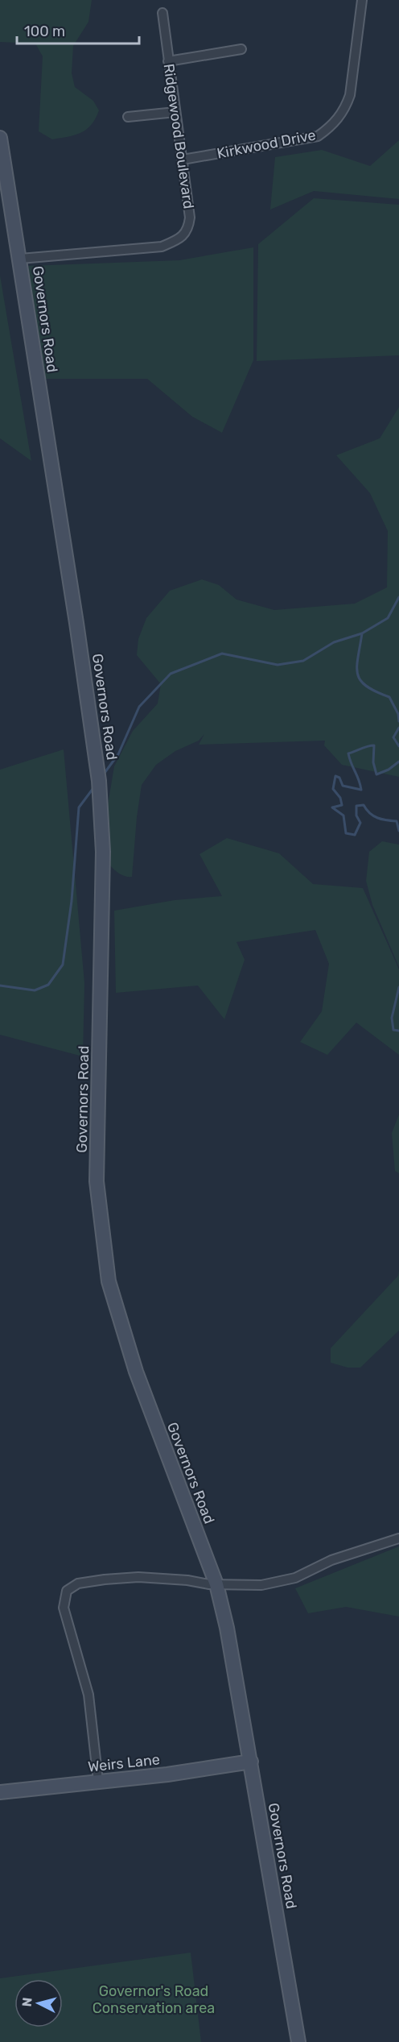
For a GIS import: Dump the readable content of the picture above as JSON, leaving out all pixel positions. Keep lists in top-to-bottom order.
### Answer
{
  "streets": {
    "main road": ["Governors Road", "Weirs Lane"],
    "street": ["Ridgewood Boulevard", "Kirkwood Drive"]
  },
  "crossings": [
    ["Ridgewood Boulevard", "Kirkwood Drive"],
    ["Ridgewood Boulevard", "Governors Road"],
    ["Governors Road", "Weirs Lane"]
  ],
  "parks": ["Governor's Road Conservation area"],
  "scale_bar": "100 m",
  "north": "left"
}
